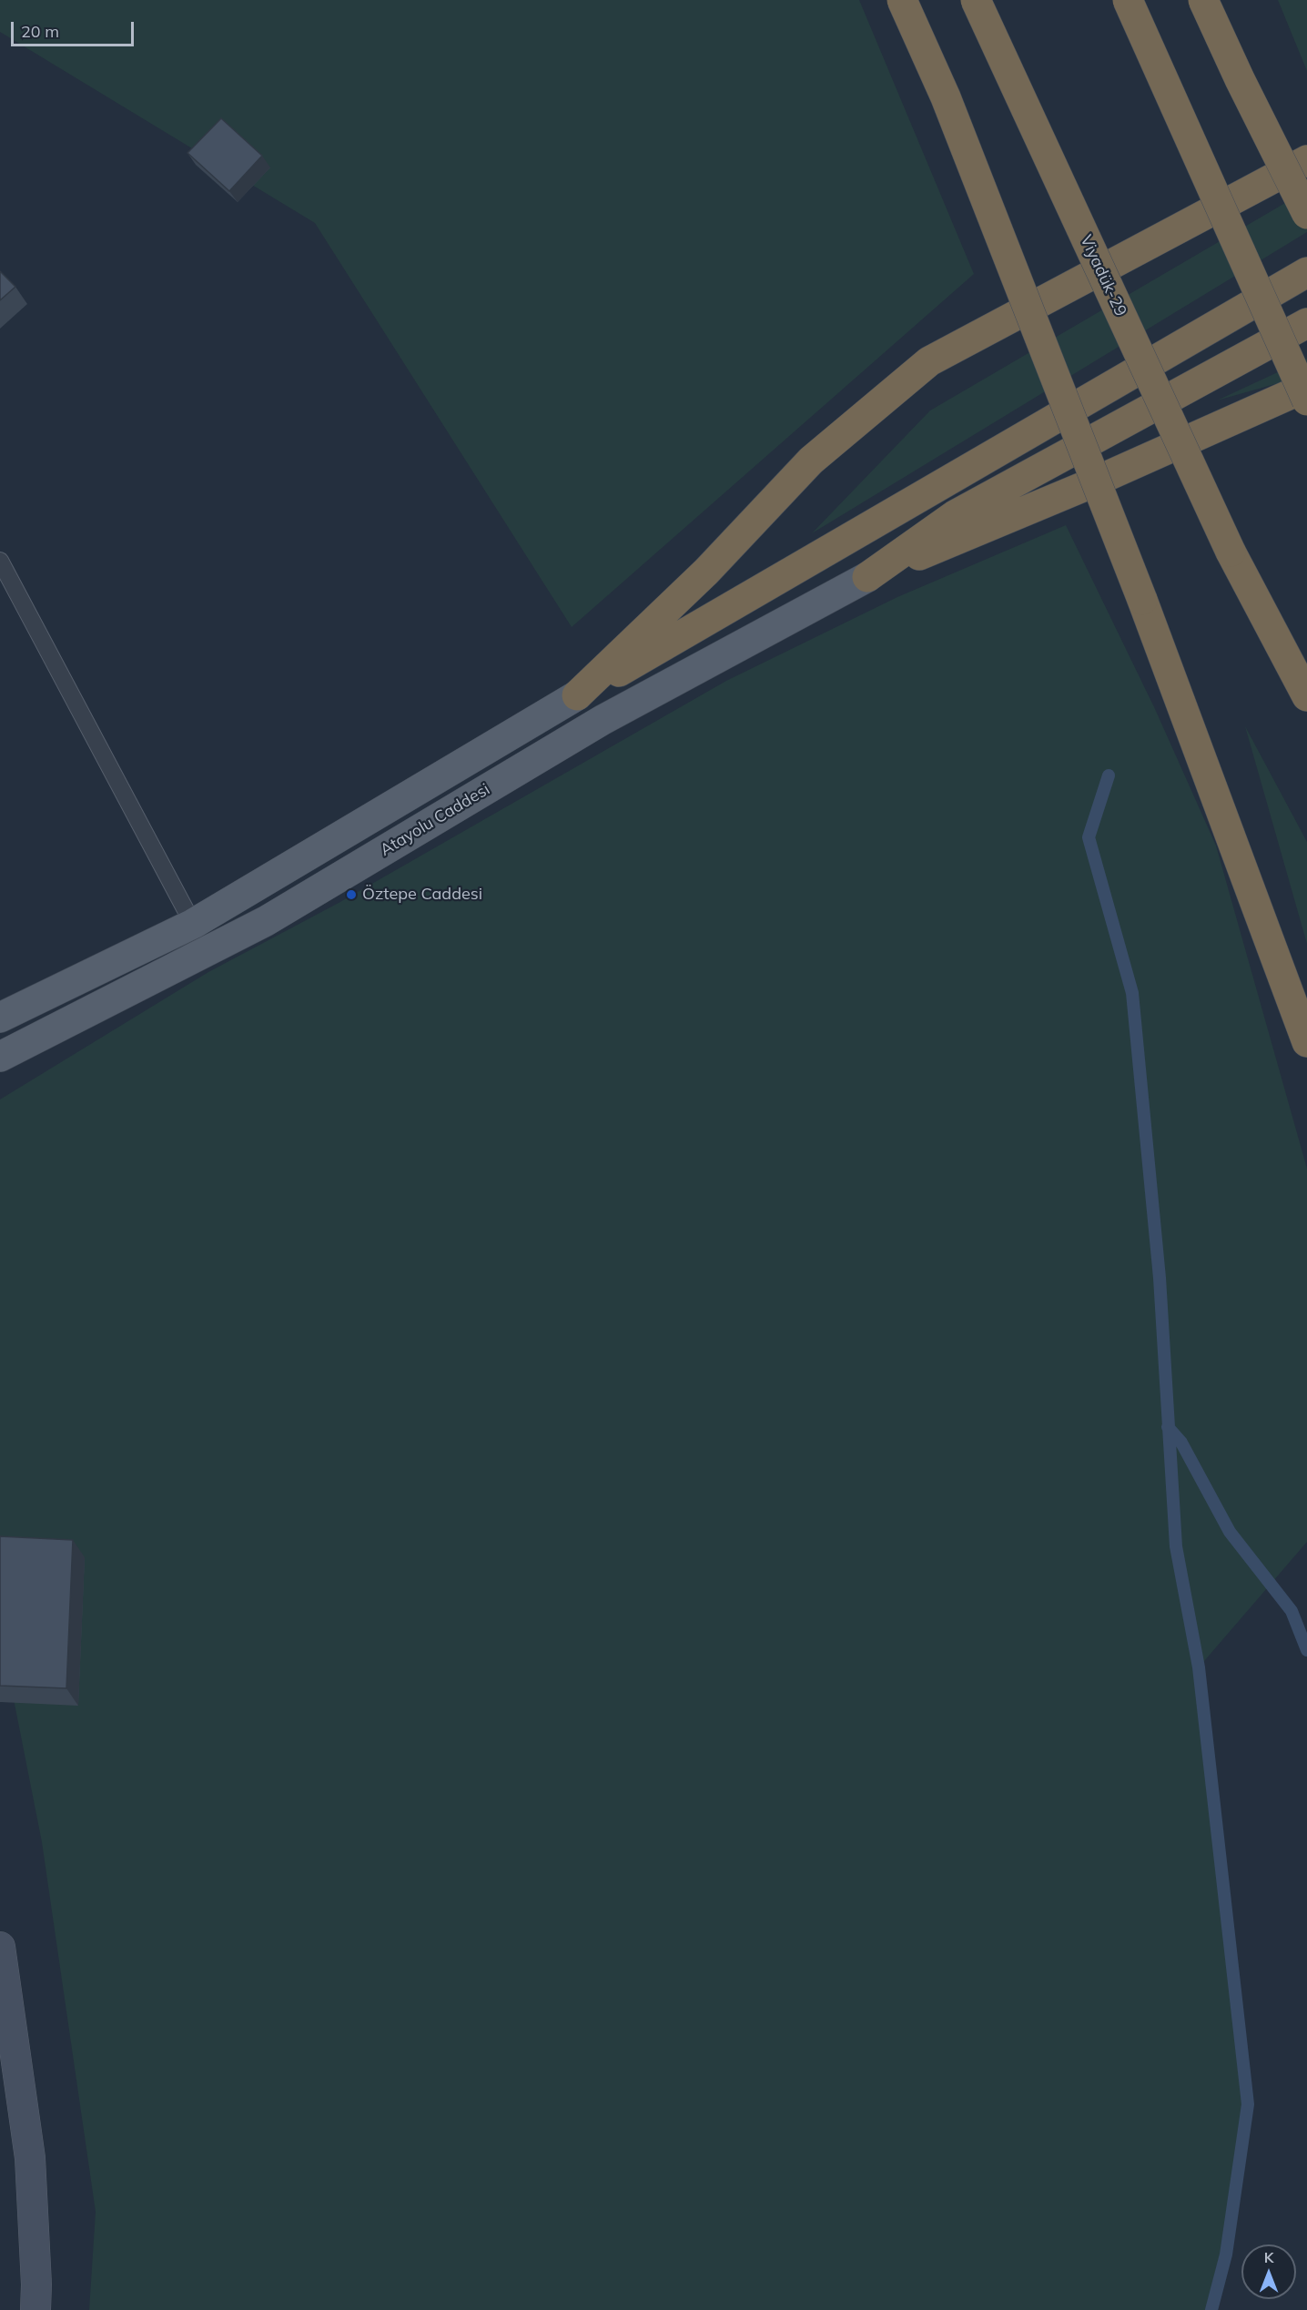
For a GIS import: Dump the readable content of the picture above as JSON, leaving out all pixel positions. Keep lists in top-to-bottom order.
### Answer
{
  "streets": {
    "highway": ["Viyadük-29"],
    "main road": ["Atayolu Caddesi"]
  },
  "places": ["Öztepe Caddesi"],
  "scale_bar": "20 m",
  "north": "top"
}
